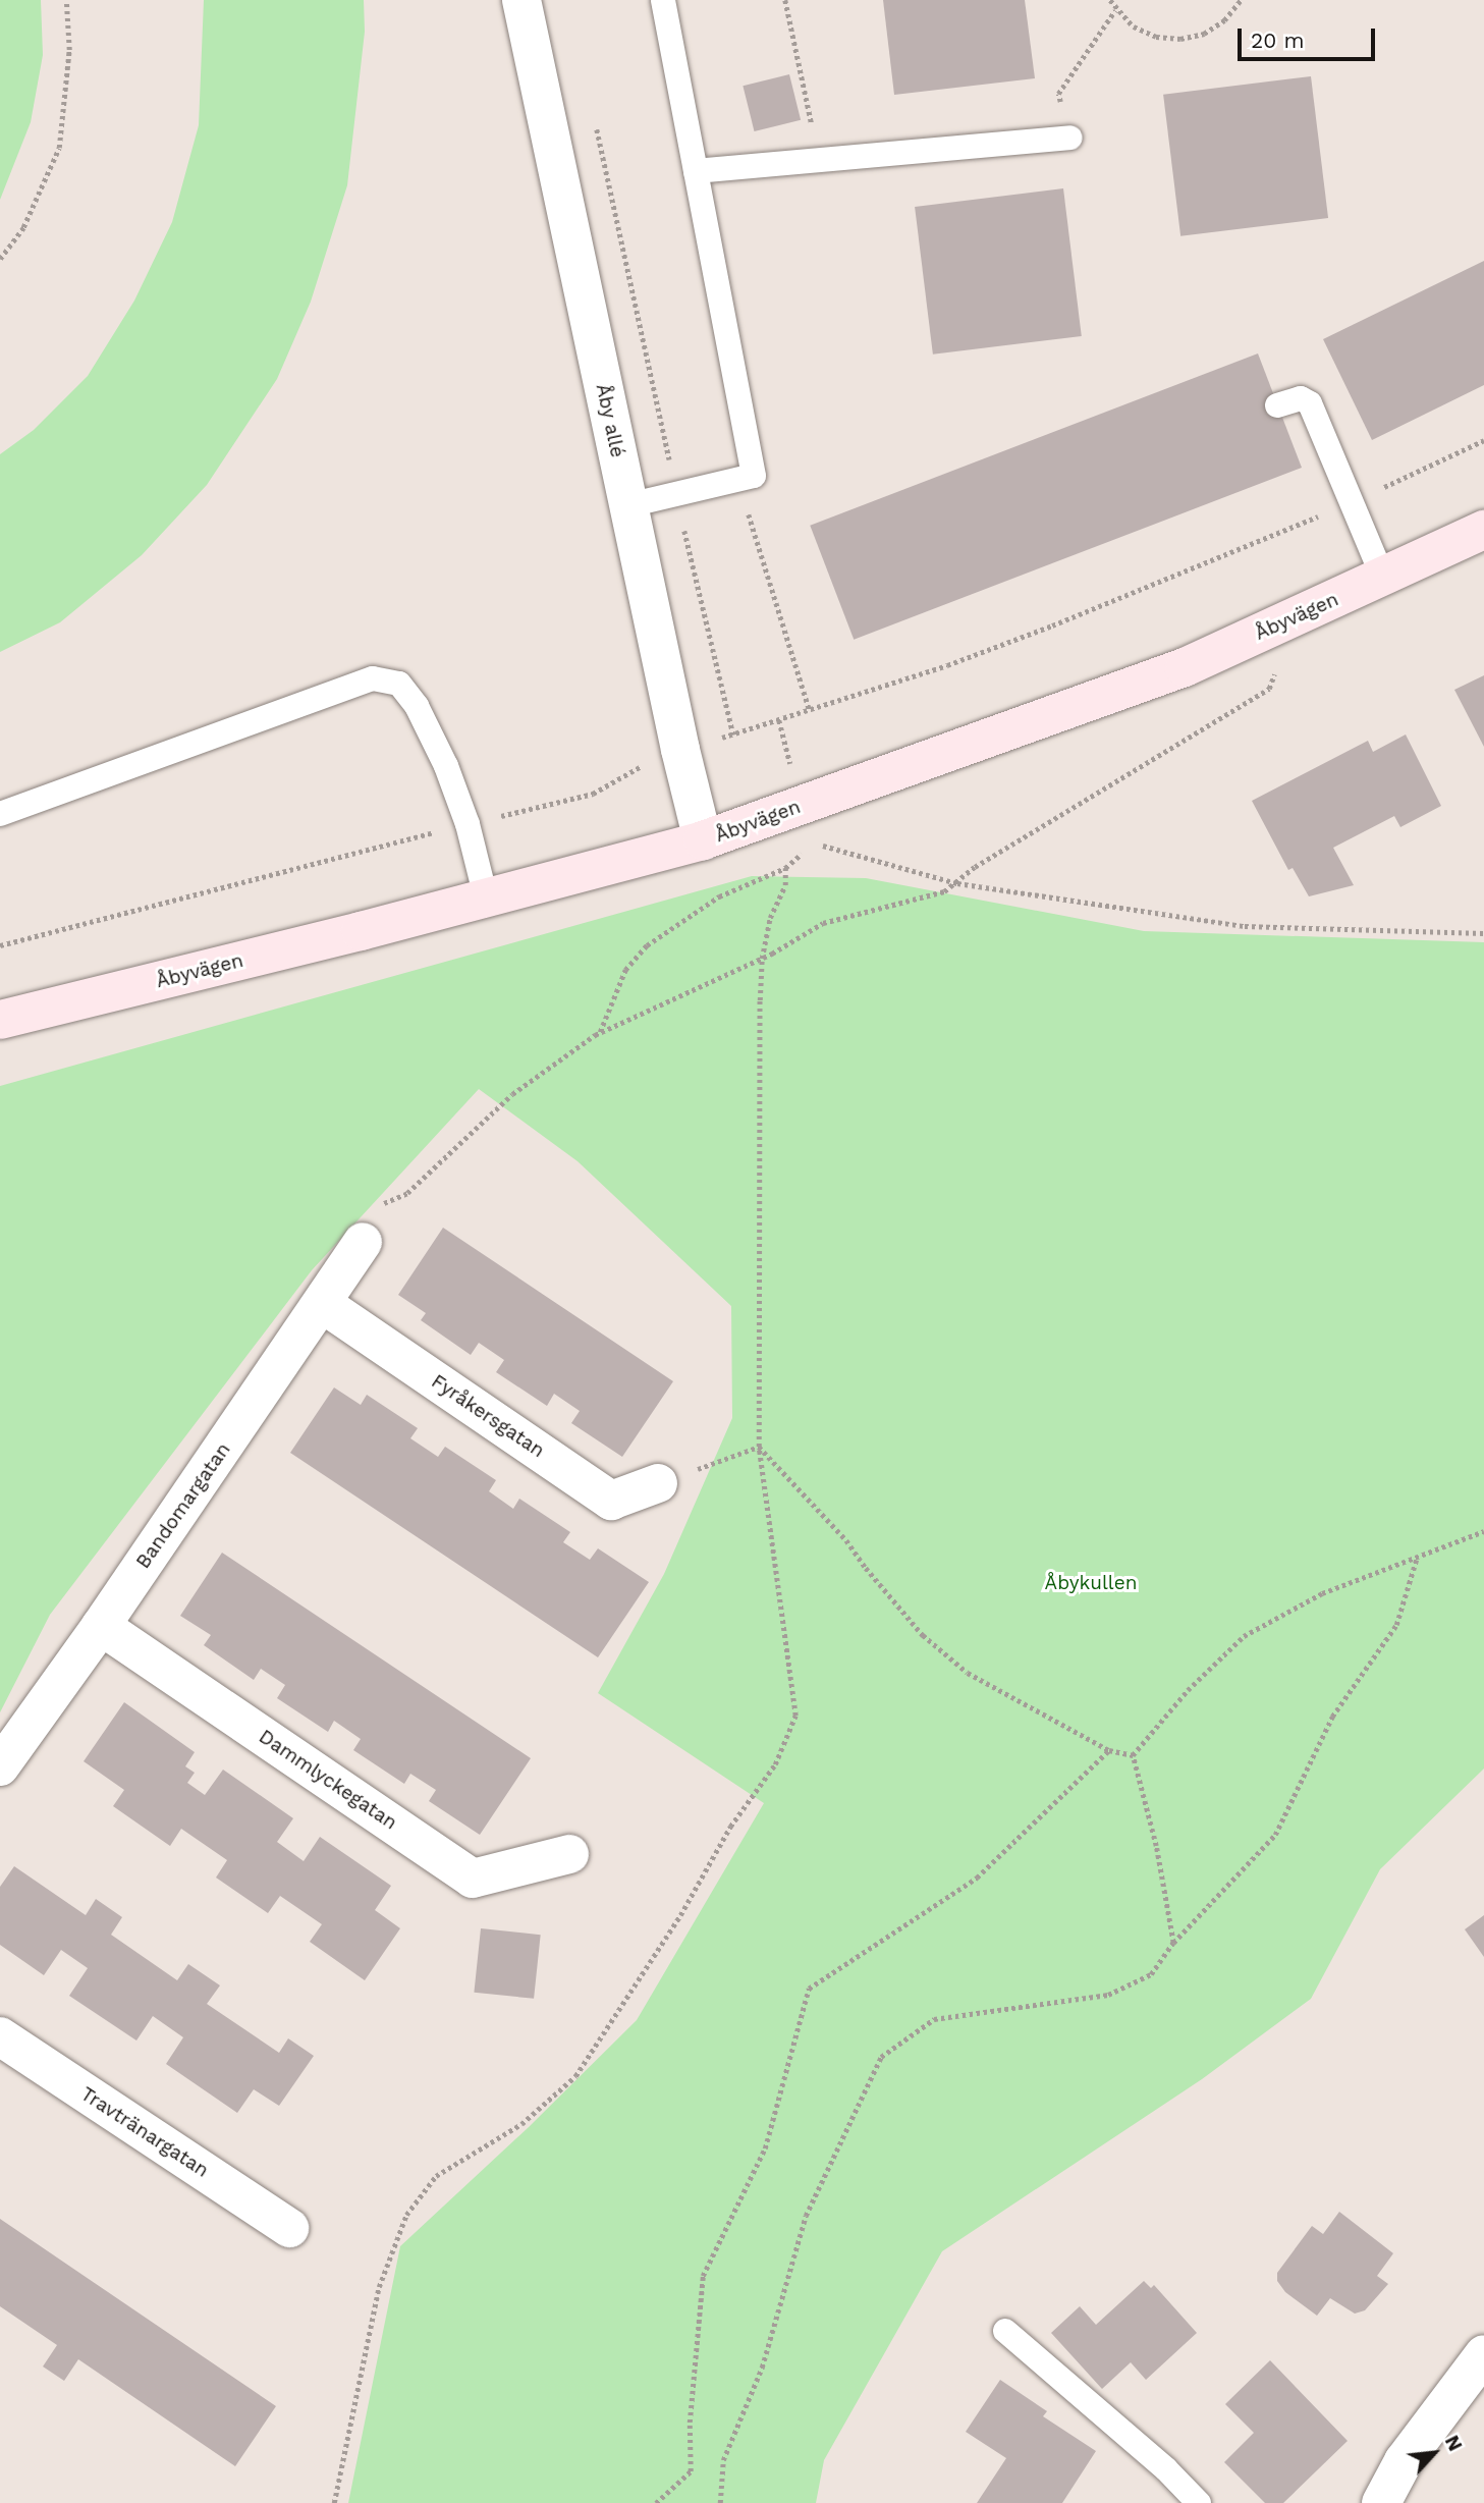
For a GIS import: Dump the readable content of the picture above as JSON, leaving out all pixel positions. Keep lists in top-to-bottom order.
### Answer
{
  "streets": {
    "street": [
      "Åby allé",
      "Åbyvägen",
      "Fyråkersgatan",
      "Bandomargatan",
      "Dammlyckegatan",
      "Travtränargatan"
    ]
  },
  "crossings": [
    ["Åby allé", "Åbyvägen"],
    ["Fyråkersgatan", "Bandomargatan"],
    ["Bandomargatan", "Dammlyckegatan"]
  ],
  "parks": ["Åbykullen"],
  "scale_bar": "20 m",
  "north": "top right"
}
